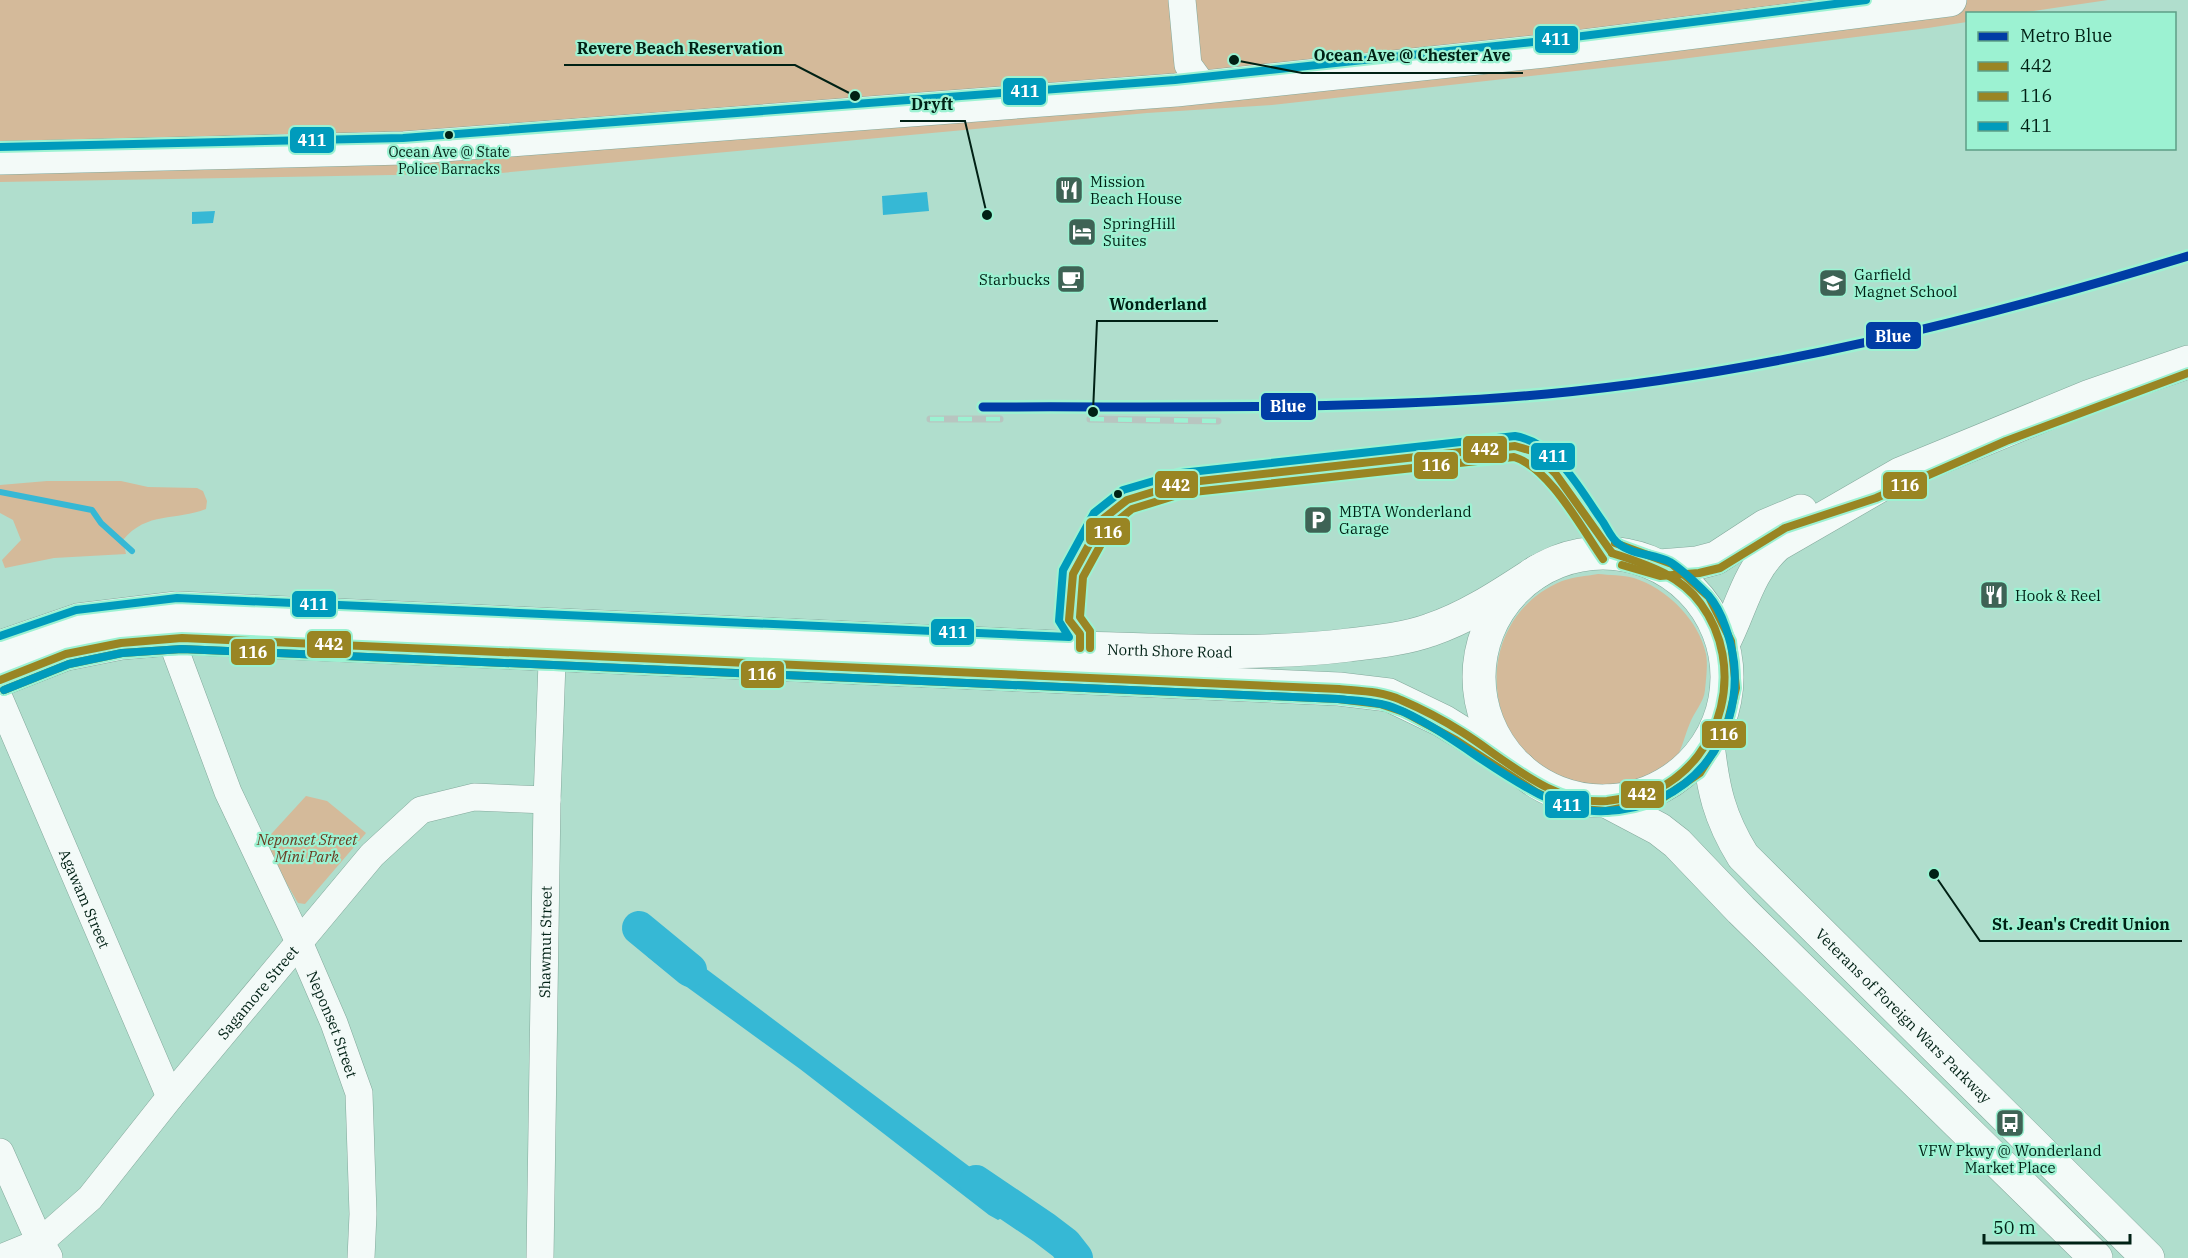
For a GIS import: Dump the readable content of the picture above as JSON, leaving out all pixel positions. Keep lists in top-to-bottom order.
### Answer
{
  "streets": {
    "main road": ["North Shore Road", "Veterans of Foreign Wars Parkway"],
    "street": [
      "Agawam Street",
      "Shawmut Street",
      "Sagamore Street",
      "Neponset Street"
    ]
  },
  "crossings": [
    ["North Shore Road", "Shawmut Street"],
    ["North Shore Road", "Neponset Street"],
    ["Agawam Street", "Sagamore Street"],
    ["Shawmut Street", "Sagamore Street"],
    ["Sagamore Street", "Neponset Street"]
  ],
  "parks": ["Neponset Street Mini Park"],
  "places": {
    "other": [
      "Ocean Ave @ Chester Ave",
      "Revere Beach Reservation",
      "Ocean Ave @ State Police Barracks",
      "Dryft",
      "Wonderland",
      "St. Jean's Credit Union"
    ],
    "restaurant": ["Mission Beach House", "Hook & Reel"],
    "hotel": ["SpringHill Suites"],
    "cafe": ["Starbucks"],
    "school or university": ["Garfield Magnet School"],
    "parking": ["MBTA Wonderland Garage"],
    "bus stop": ["VFW Pkwy @ Wonderland Market Place"]
  },
  "lines": [
    "transit line 411",
    "metro line Blue",
    "transit line 116",
    "transit line 442"
  ],
  "legend": [
    "Metro Blue",
    "442",
    "116",
    "411"
  ],
  "scale_bar": "50 m"
}
